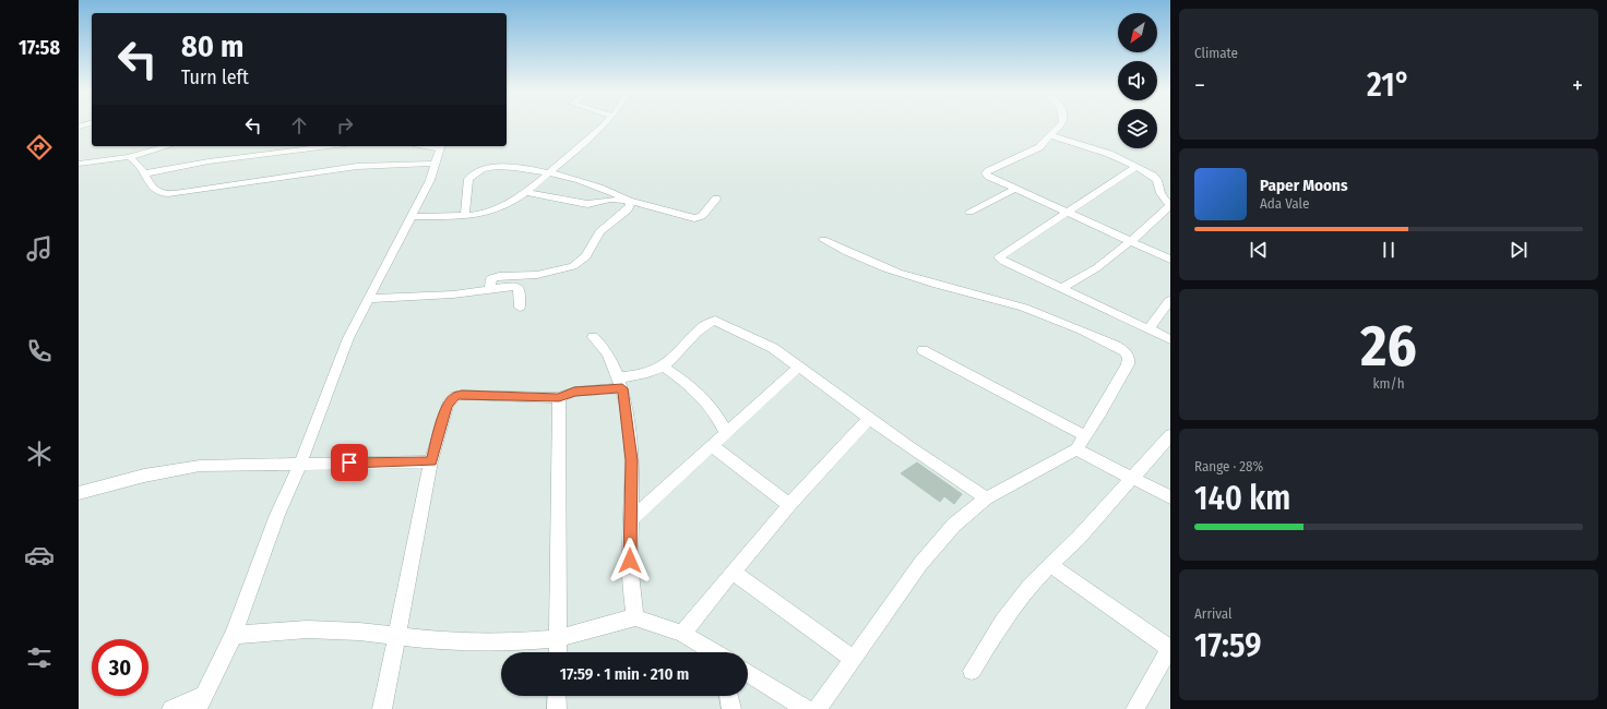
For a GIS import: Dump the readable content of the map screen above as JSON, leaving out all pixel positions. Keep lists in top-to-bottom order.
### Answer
{
  "north": "bottom left",
  "page": {
    "tabs": "17:58",
    "tile": [
      "Climate",
      ["26", "km/h"],
      ["Range · 28%", "140 km"],
      ["Arrival", "17:59"]
    ],
    "turn": ["80 m", "Turn left"],
    "heat": ["−", "21°", "+"],
    "song": ["Paper Moons", "Ada Vale"],
    "limit": "30",
    "trip": "17:59 · 1 min · 210 m"
  }
}
